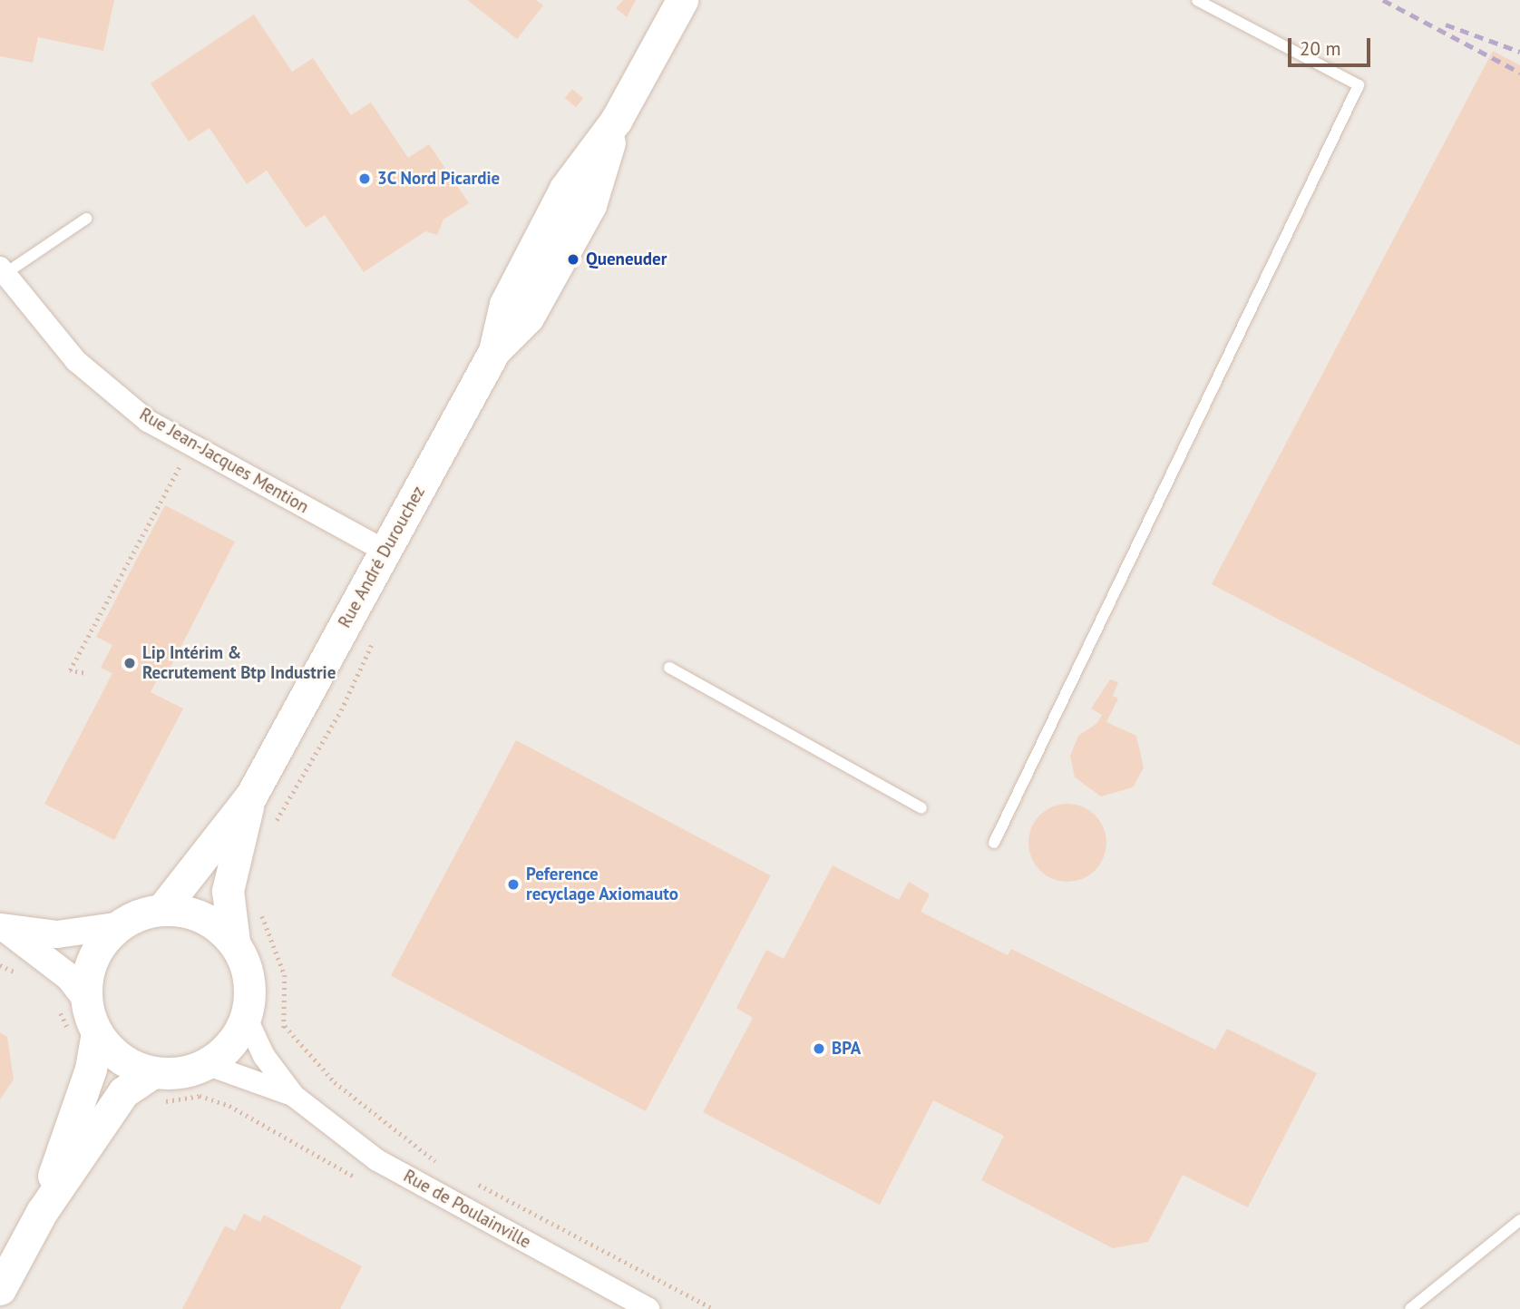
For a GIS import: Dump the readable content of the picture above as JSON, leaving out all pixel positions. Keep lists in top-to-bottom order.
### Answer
{
  "streets": {
    "main road": ["Rue André Durouchez"],
    "street": ["Rue Jean-Jacques Mention", "Rue de Poulainville"]
  },
  "crossings": [
    ["Rue Jean-Jacques Mention", "Rue André Durouchez"]
  ],
  "places": [
    "3C Nord Picardie",
    "Queneuder",
    "Lip Intérim & Recrutement Btp Industrie",
    "Peference recyclage Axiomauto",
    "BPA"
  ],
  "scale_bar": "20 m"
}
